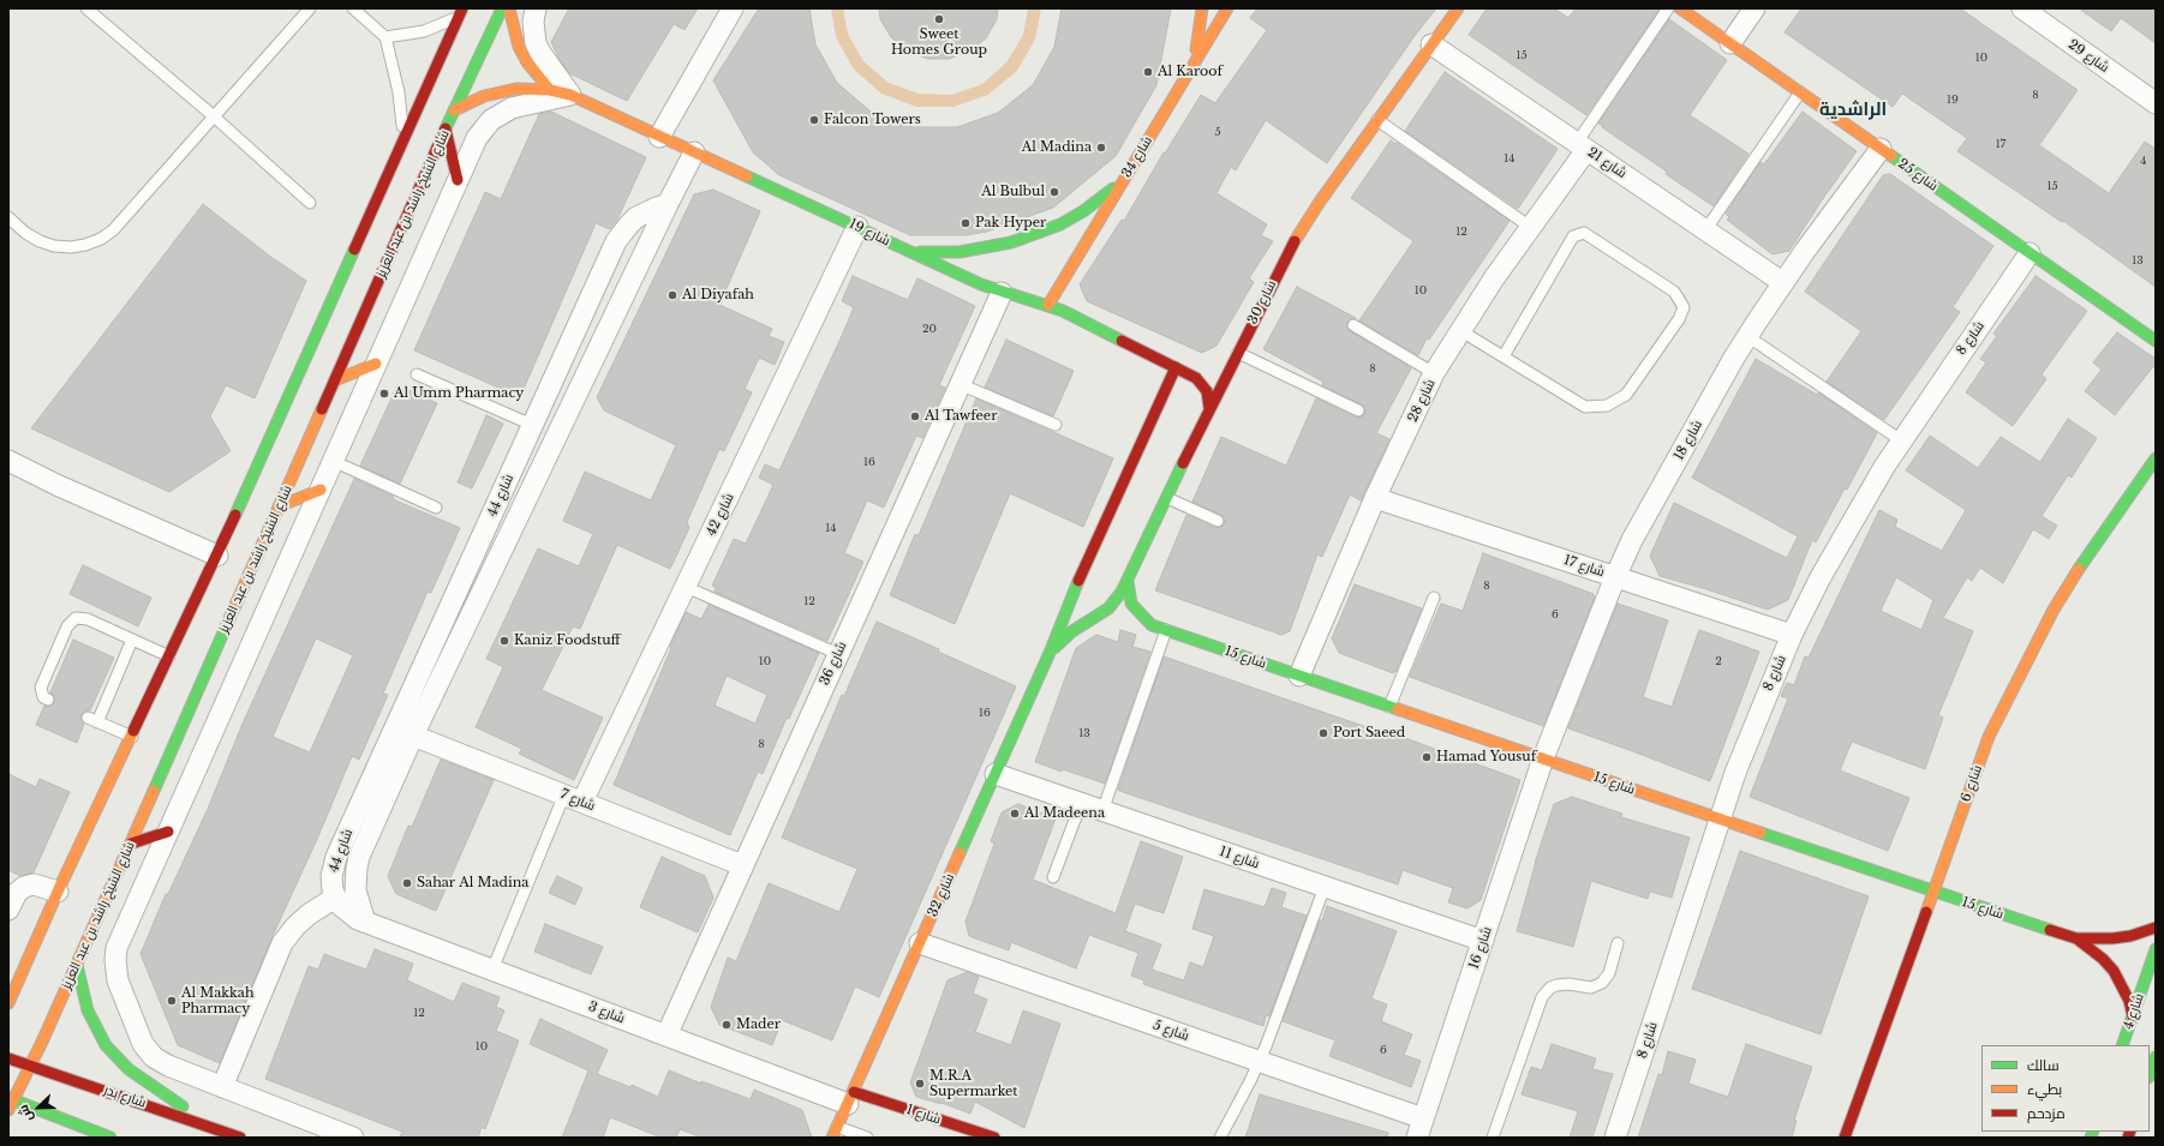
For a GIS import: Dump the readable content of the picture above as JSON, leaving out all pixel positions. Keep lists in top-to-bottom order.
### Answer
{
  "streets": {
    "street": [
      "شارع 29",
      "شارع 34",
      "شارع 21",
      "شارع 25",
      "شارع الشيخ راشد بن عبد العزيز",
      "شارع 19",
      "شارع 30",
      "شارع 8",
      "شارع 28",
      "شارع 18",
      "شارع 44",
      "شارع 42",
      "شارع 17",
      "شارع 15",
      "شارع 36",
      "شارع 6",
      "شارع 7",
      "شارع 11",
      "شارع 32",
      "شارع 16",
      "شارع 4",
      "شارع 3",
      "شارع 5",
      "شارع بدر",
      "شارع 1"
    ]
  },
  "crossings": [
    ["شارع 34", "شارع 19"],
    ["شارع 21", "شارع 30"],
    ["شارع 21", "شارع 28"],
    ["شارع 21", "شارع 18"],
    ["شارع 25", "شارع 8"],
    ["شارع 25", "شارع 18"],
    ["شارع الشيخ راشد بن عبد العزيز", "شارع 19"],
    ["شارع الشيخ راشد بن عبد العزيز", "شارع بدر"],
    ["شارع 19", "شارع 30"],
    ["شارع 19", "شارع 44"],
    ["شارع 19", "شارع 42"],
    ["شارع 19", "شارع 36"],
    ["شارع 30", "شارع 15"],
    ["شارع 30", "شارع 32"],
    ["شارع 8", "شارع 17"],
    ["شارع 8", "شارع 15"],
    ["شارع 28", "شارع 17"],
    ["شارع 28", "شارع 15"],
    ["شارع 18", "شارع 17"],
    ["شارع 18", "شارع 15"],
    ["شارع 18", "شارع 16"],
    ["شارع 44", "شارع 7"],
    ["شارع 44", "شارع 3"],
    ["شارع 42", "شارع 7"],
    ["شارع 15", "شارع 6"],
    ["شارع 15", "شارع 16"],
    ["شارع 15", "شارع 4"],
    ["شارع 36", "شارع 7"],
    ["شارع 36", "شارع 3"],
    ["شارع 11", "شارع 32"],
    ["شارع 11", "شارع 16"],
    ["شارع 32", "شارع 3"],
    ["شارع 32", "شارع 5"],
    ["شارع 32", "شارع 1"],
    ["شارع 16", "شارع 5"],
    ["شارع 3", "شارع 1"]
  ],
  "districts": ["الراشدية"],
  "places": [
    "Sweet Homes Group",
    "Al Karoof",
    "Falcon Towers",
    "Al Madina",
    "Al Bulbul",
    "Pak Hyper",
    "Al Diyafah",
    "Al Umm Pharmacy",
    "Al Tawfeer",
    "Kaniz Foodstuff",
    "Port Saeed",
    "Hamad Yousuf",
    "Al Madeena",
    "Sahar Al Madina",
    "Al Makkah Pharmacy",
    "Mader",
    "M.R.A Supermarket"
  ],
  "house_numbers": [
    "15",
    "10",
    "8",
    "19",
    "5",
    "17",
    "14",
    "4",
    "15",
    "12",
    "13",
    "10",
    "20",
    "8",
    "16",
    "14",
    "8",
    "12",
    "6",
    "10",
    "2",
    "16",
    "13",
    "8",
    "12",
    "10",
    "6"
  ],
  "legend": ["سالك", "بطيء", "مزدحم"],
  "north": "bottom left"
}
